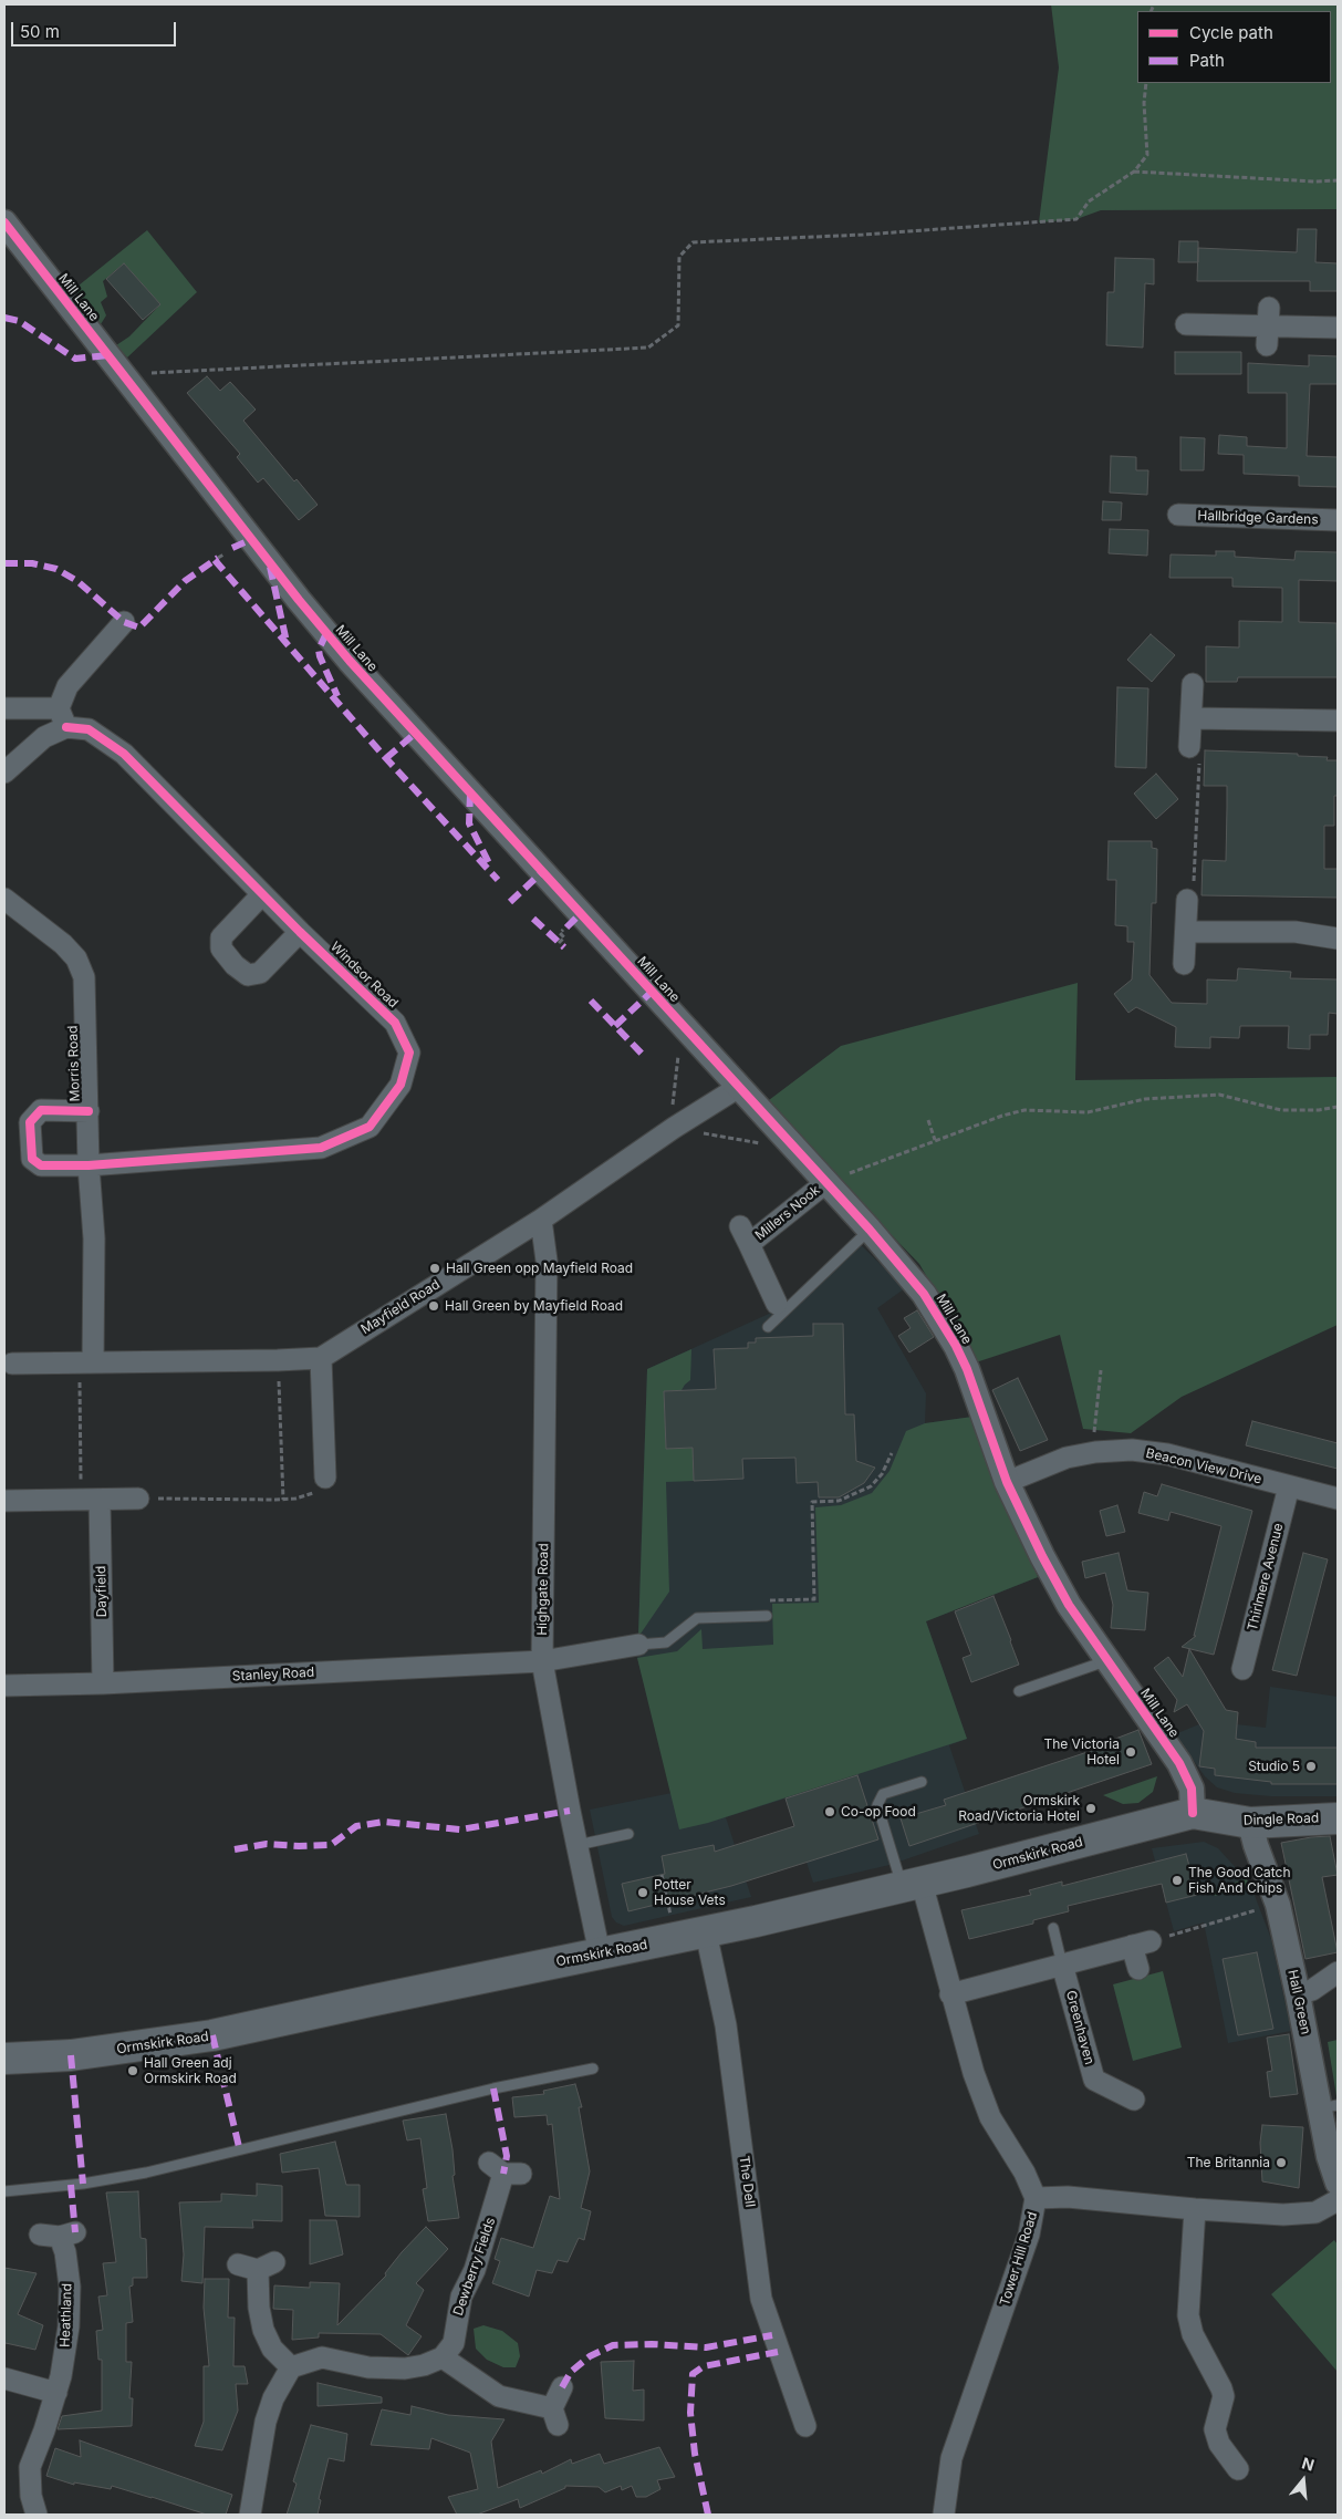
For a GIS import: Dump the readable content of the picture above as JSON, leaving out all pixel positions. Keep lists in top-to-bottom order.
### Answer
{
  "streets": {
    "main road": ["Dingle Road", "Ormskirk Road"],
    "street": [
      "Mill Lane",
      "Hallbridge Gardens",
      "Windsor Road",
      "Morris Road",
      "Millers Nook",
      "Mayfield Road",
      "Beacon View Drive",
      "Thirlmere Avenue",
      "Highgate Road",
      "Dayfield",
      "Stanley Road",
      "Hall Green",
      "Greenhaven",
      "The Dell",
      "Tower Hill Road",
      "Dewberry Fields",
      "Heathland"
    ]
  },
  "crossings": [
    ["Mill Lane", "Millers Nook"],
    ["Mill Lane", "Mayfield Road"],
    ["Mill Lane", "Beacon View Drive"],
    ["Mill Lane", "Dingle Road"],
    ["Mill Lane", "Ormskirk Road"],
    ["Windsor Road", "Morris Road"],
    ["Morris Road", "Mayfield Road"],
    ["Mayfield Road", "Highgate Road"],
    ["Beacon View Drive", "Thirlmere Avenue"],
    ["Highgate Road", "Stanley Road"],
    ["Highgate Road", "Ormskirk Road"],
    ["Dayfield", "Stanley Road"],
    ["Dingle Road", "Ormskirk Road"],
    ["Dingle Road", "Hall Green"],
    ["Ormskirk Road", "The Dell"],
    ["Ormskirk Road", "Tower Hill Road"]
  ],
  "places": [
    "Hall Green opp Mayfield Road",
    "Hall Green by Mayfield Road",
    "The Victoria Hotel",
    "Studio 5",
    "Ormskirk Road/Victoria Hotel",
    "Co-op Food",
    "The Good Catch Fish And Chips",
    "Potter House Vets",
    "Hall Green adj Ormskirk Road",
    "The Britannia"
  ],
  "legend": ["Cycle path", "Path"],
  "scale_bar": "50 m",
  "north": "top"
}
